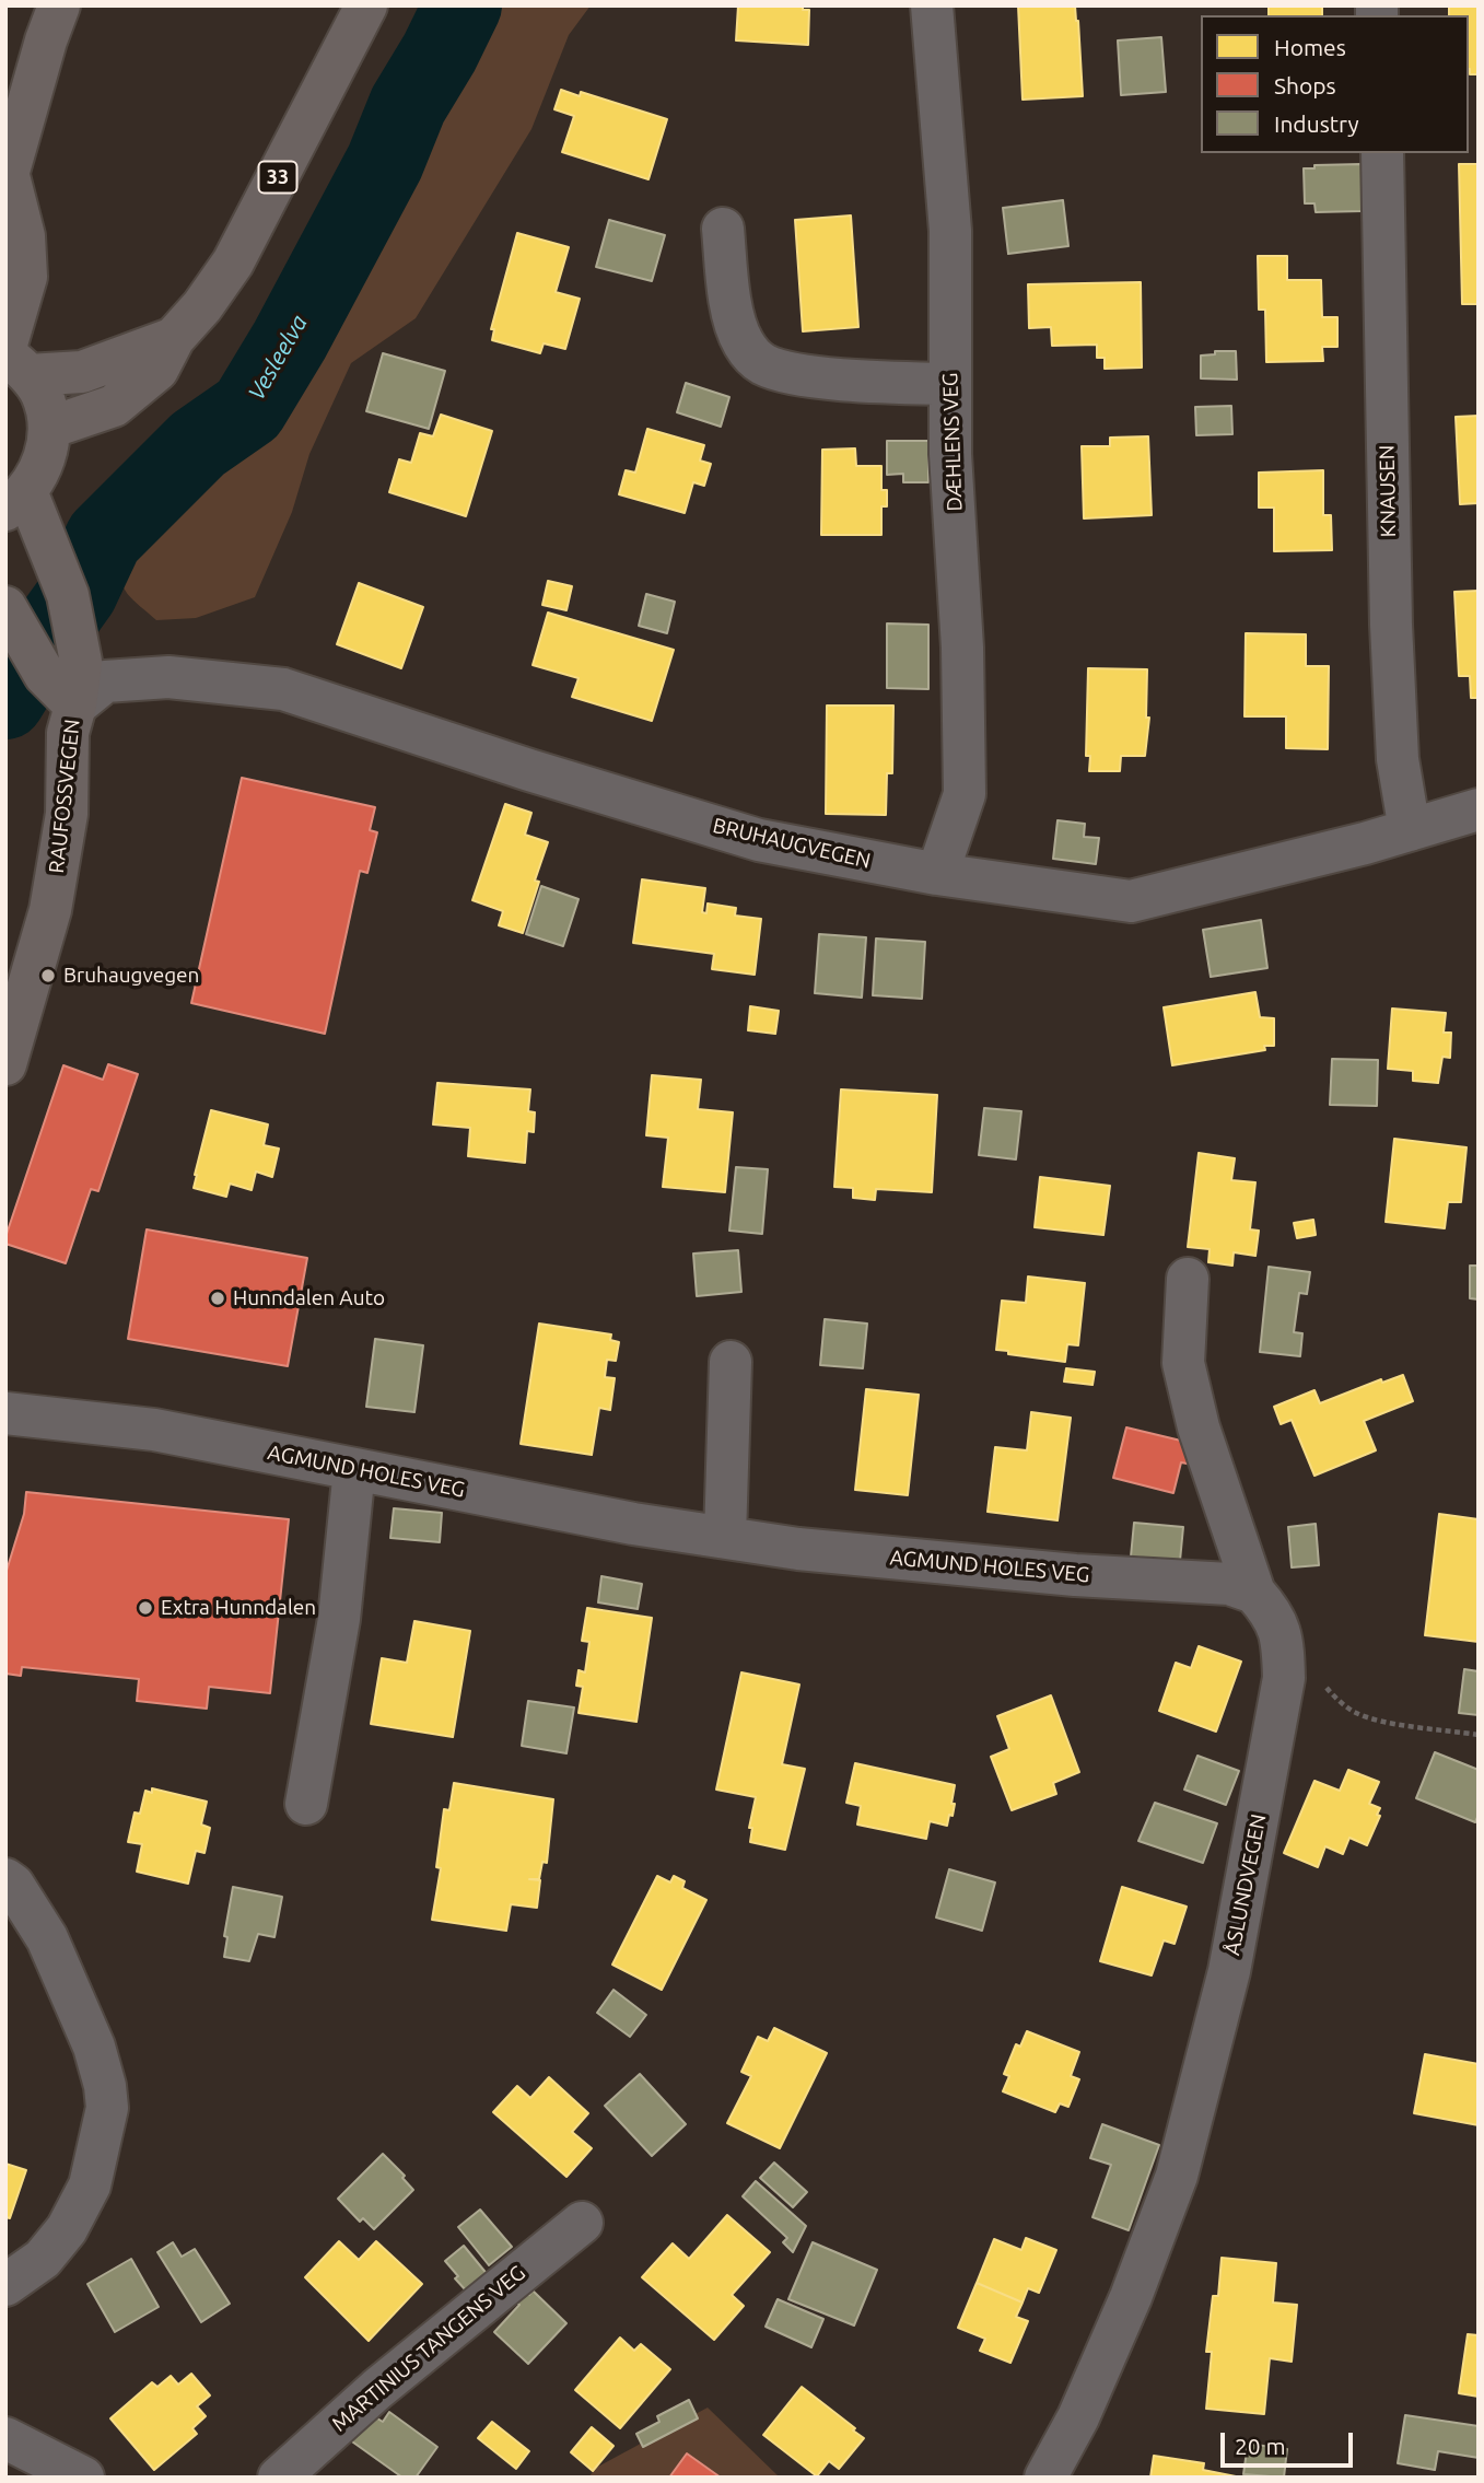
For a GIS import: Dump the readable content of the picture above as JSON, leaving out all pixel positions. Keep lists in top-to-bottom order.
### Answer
{
  "streets": {
    "main road": ["33", "RAUFOSSVEGEN"],
    "street": [
      "DÆHLENS VEG",
      "KNAUSEN",
      "BRUHAUGVEGEN",
      "AGMUND HOLES VEG",
      "ÅSLUNDVEGEN",
      "MARTINIUS TANGENS VEG"
    ]
  },
  "crossings": [
    ["DÆHLENS VEG", "BRUHAUGVEGEN"],
    ["KNAUSEN", "BRUHAUGVEGEN"],
    ["RAUFOSSVEGEN", "BRUHAUGVEGEN"],
    ["AGMUND HOLES VEG", "ÅSLUNDVEGEN"]
  ],
  "water": ["Vesleelva"],
  "places": ["Bruhaugvegen", "Hunndalen Auto", "Extra Hunndalen"],
  "legend": ["Homes", "Shops", "Industry"],
  "scale_bar": "20 m"
}
